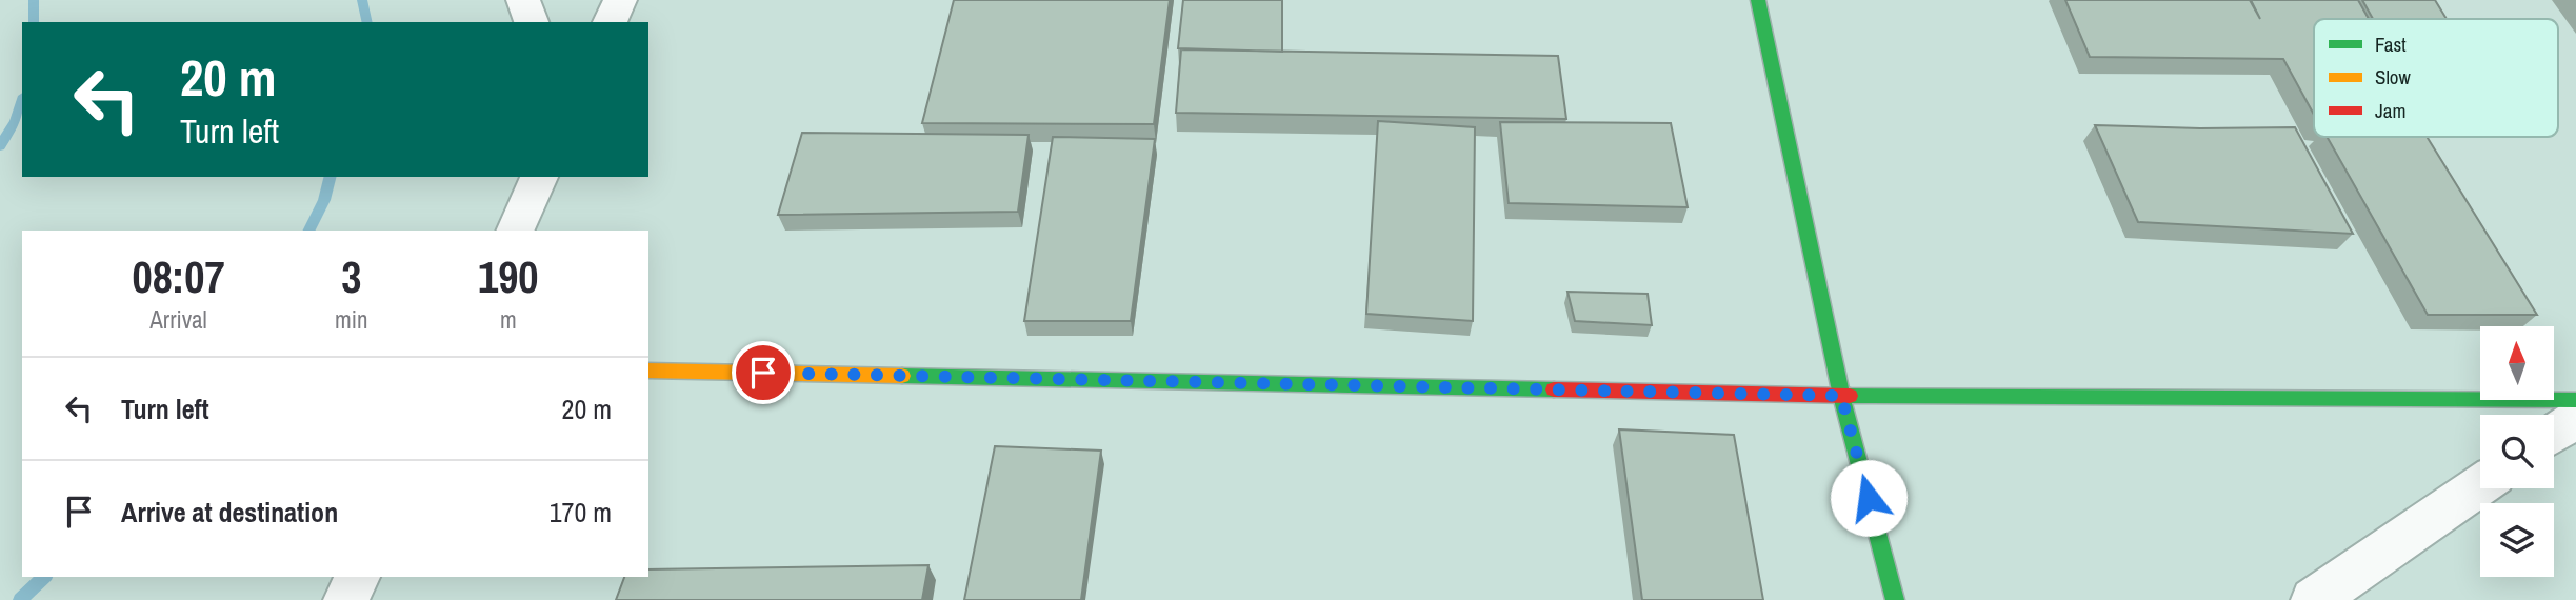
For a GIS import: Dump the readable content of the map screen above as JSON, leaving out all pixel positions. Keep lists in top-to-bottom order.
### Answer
{
  "legend": ["Fast", "Slow", "Jam"],
  "north": "top",
  "page": {
    "turn": ["20 m", "Turn left"],
    "eta": [
      "08:07",
      "Arrival",
      "3",
      "min",
      "190",
      "m"
    ],
    "list": [
      {
        "name": "Turn left",
        "value": "20 m"
      },
      {
        "name": "Arrive at destination",
        "value": "170 m"
      }
    ]
  }
}
